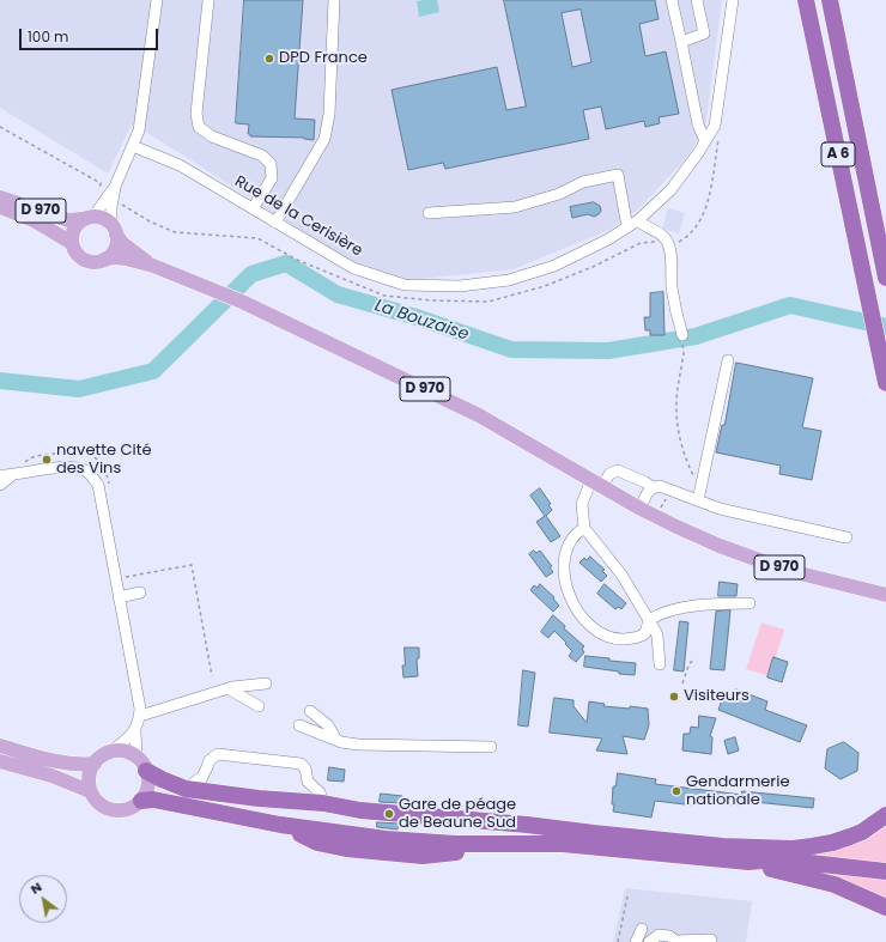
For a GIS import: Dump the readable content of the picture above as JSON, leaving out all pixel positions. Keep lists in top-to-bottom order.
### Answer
{
  "streets": {
    "highway": ["A 6"],
    "main road": ["D 970"],
    "street": ["Rue de la Cerisière"]
  },
  "water": ["La Bouzaise"],
  "places": [
    "DPD France",
    "navette Cité des Vins",
    "Visiteurs",
    "Gendarmerie nationale",
    "Gare de péage de Beaune Sud"
  ],
  "scale_bar": "100 m",
  "north": "top left"
}
